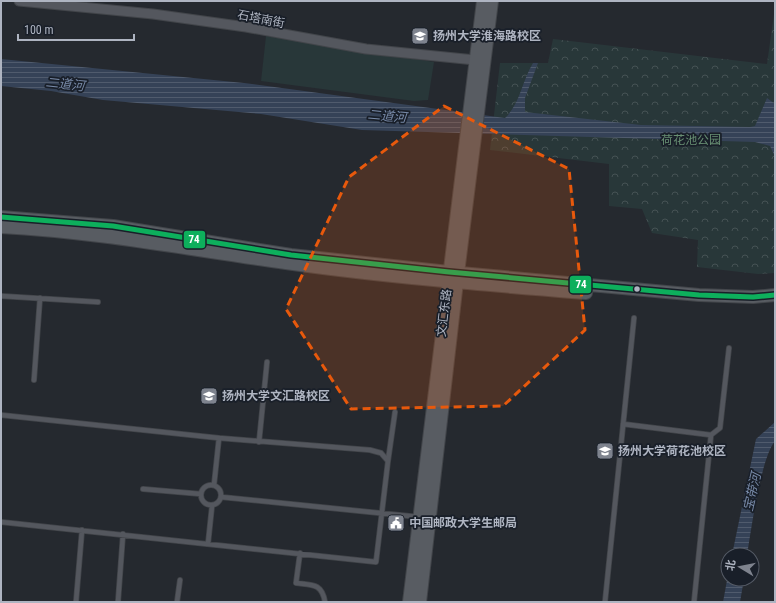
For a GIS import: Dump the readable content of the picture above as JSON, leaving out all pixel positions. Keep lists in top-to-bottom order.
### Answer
{
  "streets": {
    "street": ["石塔南街", "文汇东路"]
  },
  "crossings": [
    ["石塔南街", "文汇东路"]
  ],
  "water": ["二道河", "宝带河"],
  "parks": ["荷花池公园"],
  "places": {
    "school or university": ["扬州大学淮海路校区", "扬州大学文汇路校区", "扬州大学荷花池校区"],
    "public building": ["中国邮政大学生邮局"]
  },
  "lines": ["transit line 74"],
  "scale_bar": "100 m",
  "north": "left"
}
